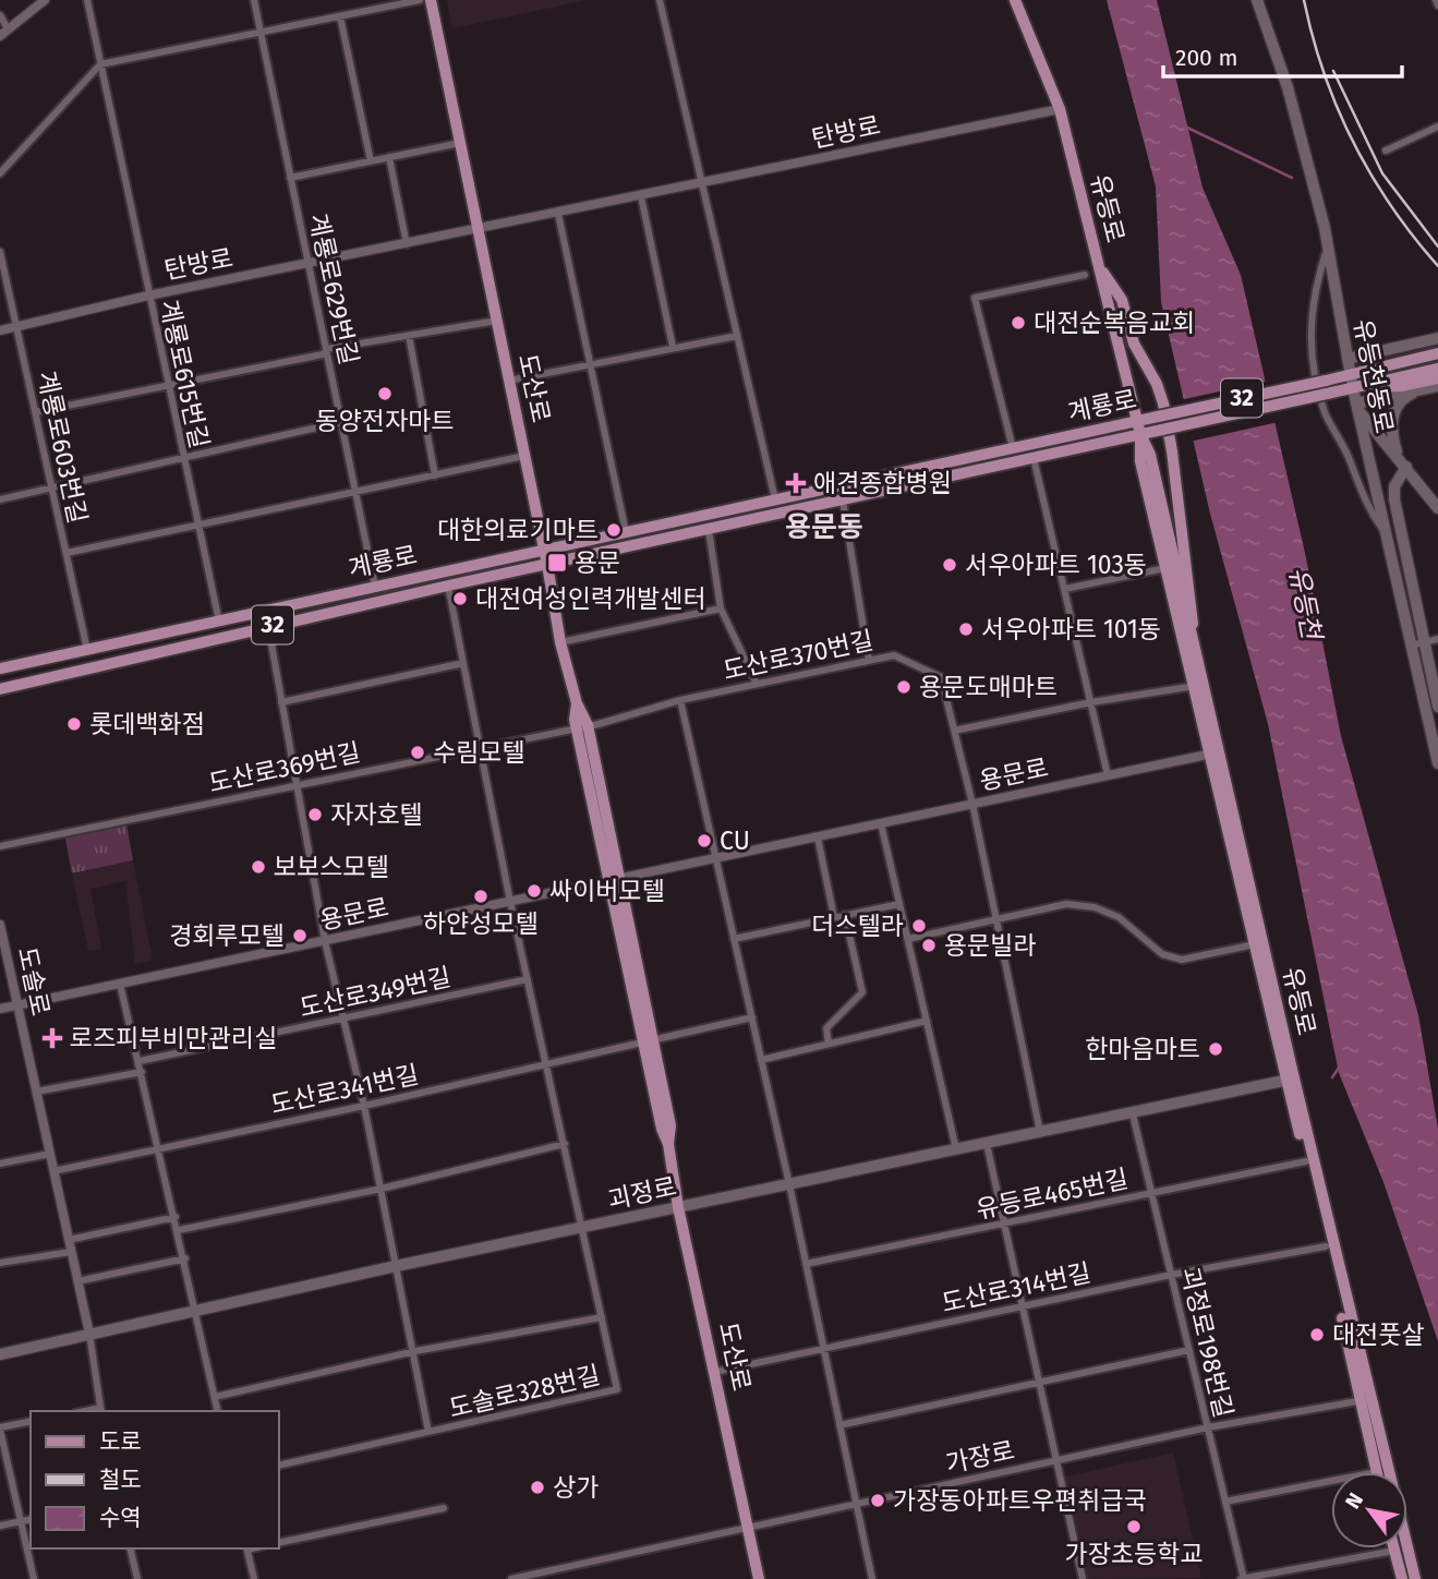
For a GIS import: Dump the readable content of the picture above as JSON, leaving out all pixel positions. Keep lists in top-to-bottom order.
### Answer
{
  "streets": {
    "main road": [
      "유등로",
      "유등천동로",
      "도산로",
      "32",
      "계룡로",
      "괴정로"
    ],
    "street": [
      "탄방로",
      "계룡로629번길",
      "계룡로615번길",
      "계룡로603번길",
      "도산로370번길",
      "도산로369번길",
      "용문로",
      "도솔로",
      "도산로349번길",
      "도산로341번길",
      "유등로465번길",
      "도산로314번길",
      "괴정로198번길",
      "도솔로328번길",
      "가장로"
    ]
  },
  "crossings": [
    ["탄방로", "유등로"],
    ["탄방로", "계룡로629번길"],
    ["탄방로", "계룡로615번길"],
    ["탄방로", "도산로"],
    ["탄방로", "계룡로603번길"],
    ["유등로", "계룡로"],
    ["유등로", "용문로"],
    ["유등로", "괴정로"],
    ["유등로", "유등로465번길"],
    ["유등로", "도산로314번길"],
    ["유등로", "가장로"],
    ["계룡로629번길", "계룡로"],
    ["계룡로615번길", "계룡로"],
    ["유등천동로", "계룡로"],
    ["도산로", "계룡로"],
    ["도산로", "도산로370번길"],
    ["도산로", "도산로369번길"],
    ["도산로", "용문로"],
    ["도산로", "도산로341번길"],
    ["도산로", "괴정로"],
    ["도산로", "도산로314번길"],
    ["도산로", "가장로"],
    ["계룡로", "계룡로603번길"],
    ["계룡로", "도솔로328번길"],
    ["도산로370번길", "도산로369번길"],
    ["도산로370번길", "용문로"],
    ["도산로370번길", "괴정로"],
    ["도산로369번길", "도솔로328번길"],
    ["용문로", "도솔로"],
    ["용문로", "도솔로328번길"],
    ["도솔로", "도산로341번길"],
    ["도솔로", "괴정로"],
    ["도산로349번길", "도솔로328번길"],
    ["도산로341번길", "도솔로328번길"],
    ["괴정로", "괴정로198번길"],
    ["괴정로", "도솔로328번길"],
    ["유등로465번길", "괴정로198번길"],
    ["도산로314번길", "괴정로198번길"],
    ["괴정로198번길", "가장로"]
  ],
  "districts": ["용문동"],
  "water": ["유등천"],
  "places": {
    "other": [
      "대전순복음교회",
      "동양전자마트",
      "대한의료기마트",
      "서우아파트 103동",
      "대전여성인력개발센터",
      "서우아파트 101동",
      "용문도매마트",
      "롯데백화점",
      "수림모텔",
      "자자호텔",
      "CU",
      "보보스모텔",
      "싸이버모텔",
      "하얀성모텔",
      "더스텔라",
      "경회루모텔",
      "용문빌라",
      "한마음마트",
      "대전풋살",
      "상가",
      "가장동아파트우편취급국",
      "가장초등학교"
    ],
    "health": ["애견종합병원", "로즈피부비만관리실"],
    "transit": ["용문"]
  },
  "legend": ["도로", "철도", "수역"],
  "scale_bar": "200 m",
  "north": "top left"
}
